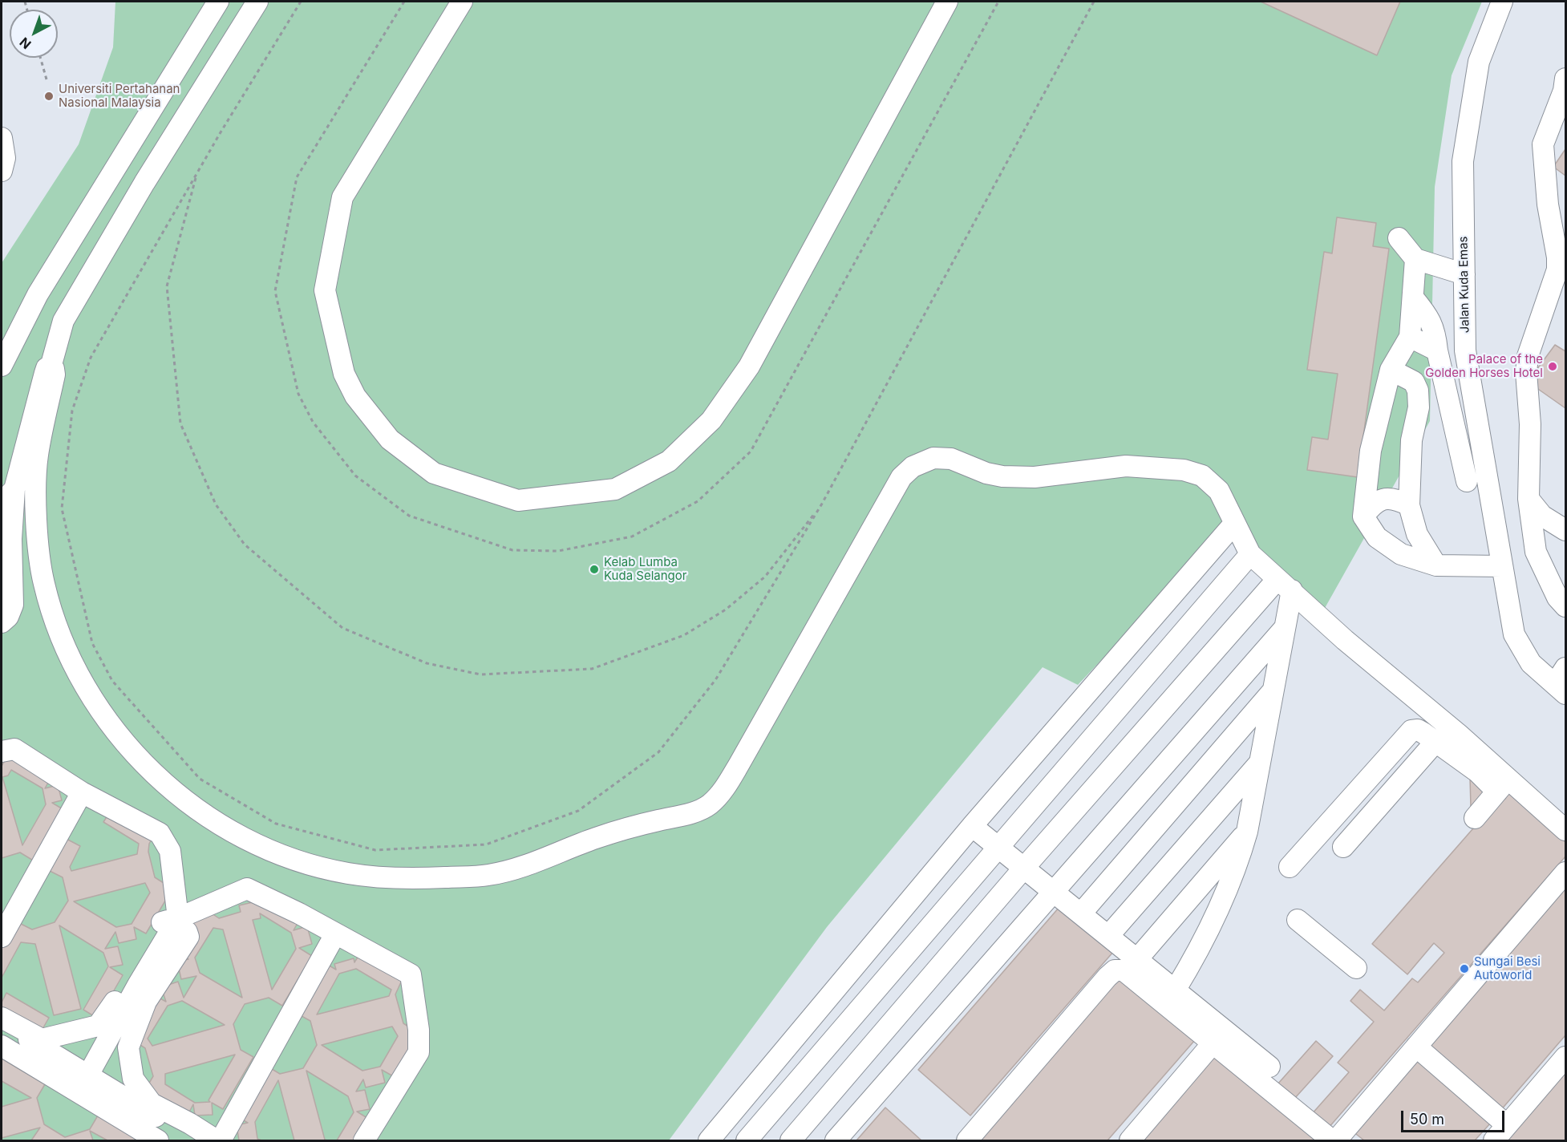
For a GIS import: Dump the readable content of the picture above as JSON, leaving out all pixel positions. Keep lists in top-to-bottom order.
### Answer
{
  "streets": {
    "street": ["Jalan Kuda Emas"]
  },
  "places": [
    "Universiti Pertahanan Nasional Malaysia",
    "Palace of the Golden Horses Hotel",
    "Kelab Lumba Kuda Selangor",
    "Sungai Besi Autoworld"
  ],
  "scale_bar": "50 m",
  "north": "bottom left"
}
